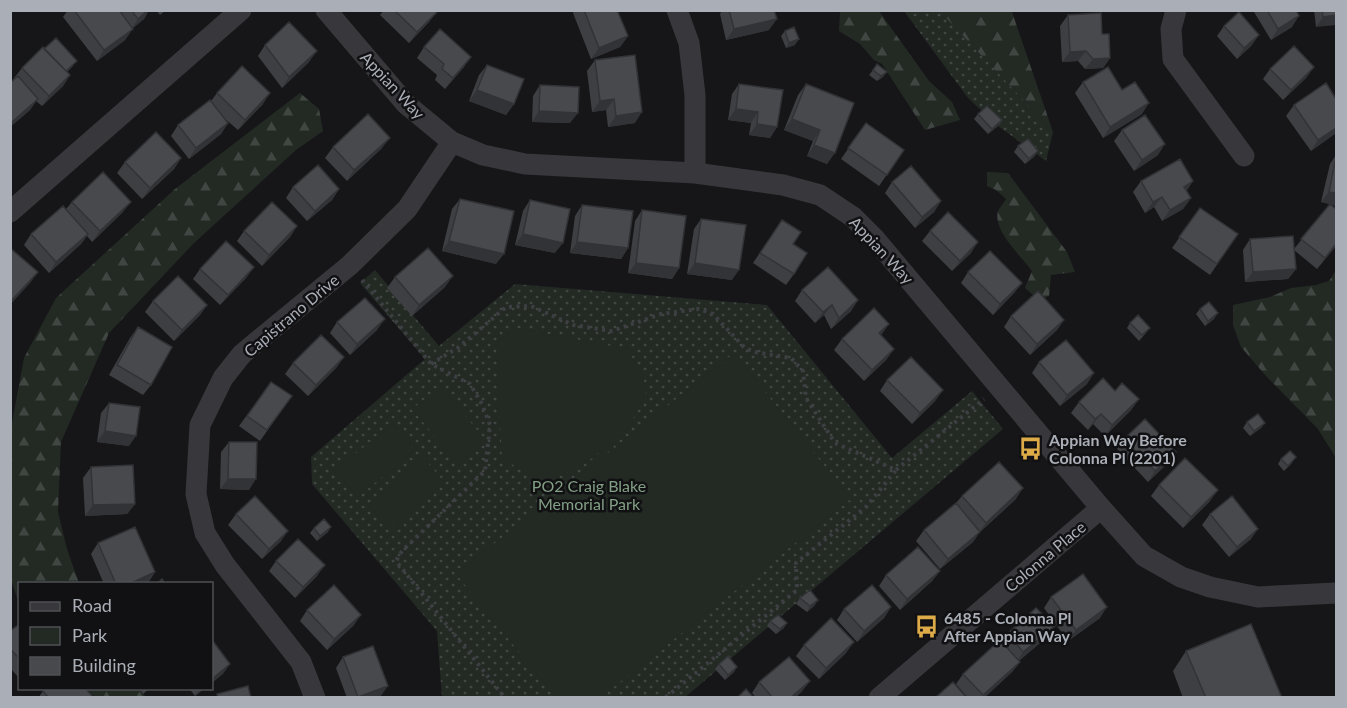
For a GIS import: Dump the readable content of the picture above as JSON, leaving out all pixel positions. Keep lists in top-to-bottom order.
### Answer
{
  "streets": {
    "street": ["Appian Way", "Capistrano Drive", "Colonna Place"]
  },
  "crossings": [
    ["Appian Way", "Capistrano Drive"],
    ["Appian Way", "Colonna Place"]
  ],
  "parks": ["PO2 Craig Blake Memorial Park"],
  "places": {
    "bus stop": ["Appian Way Before Colonna Pl (2201)", "6485 - Colonna Pl After Appian Way"]
  },
  "legend": ["Road", "Park", "Building"]
}
